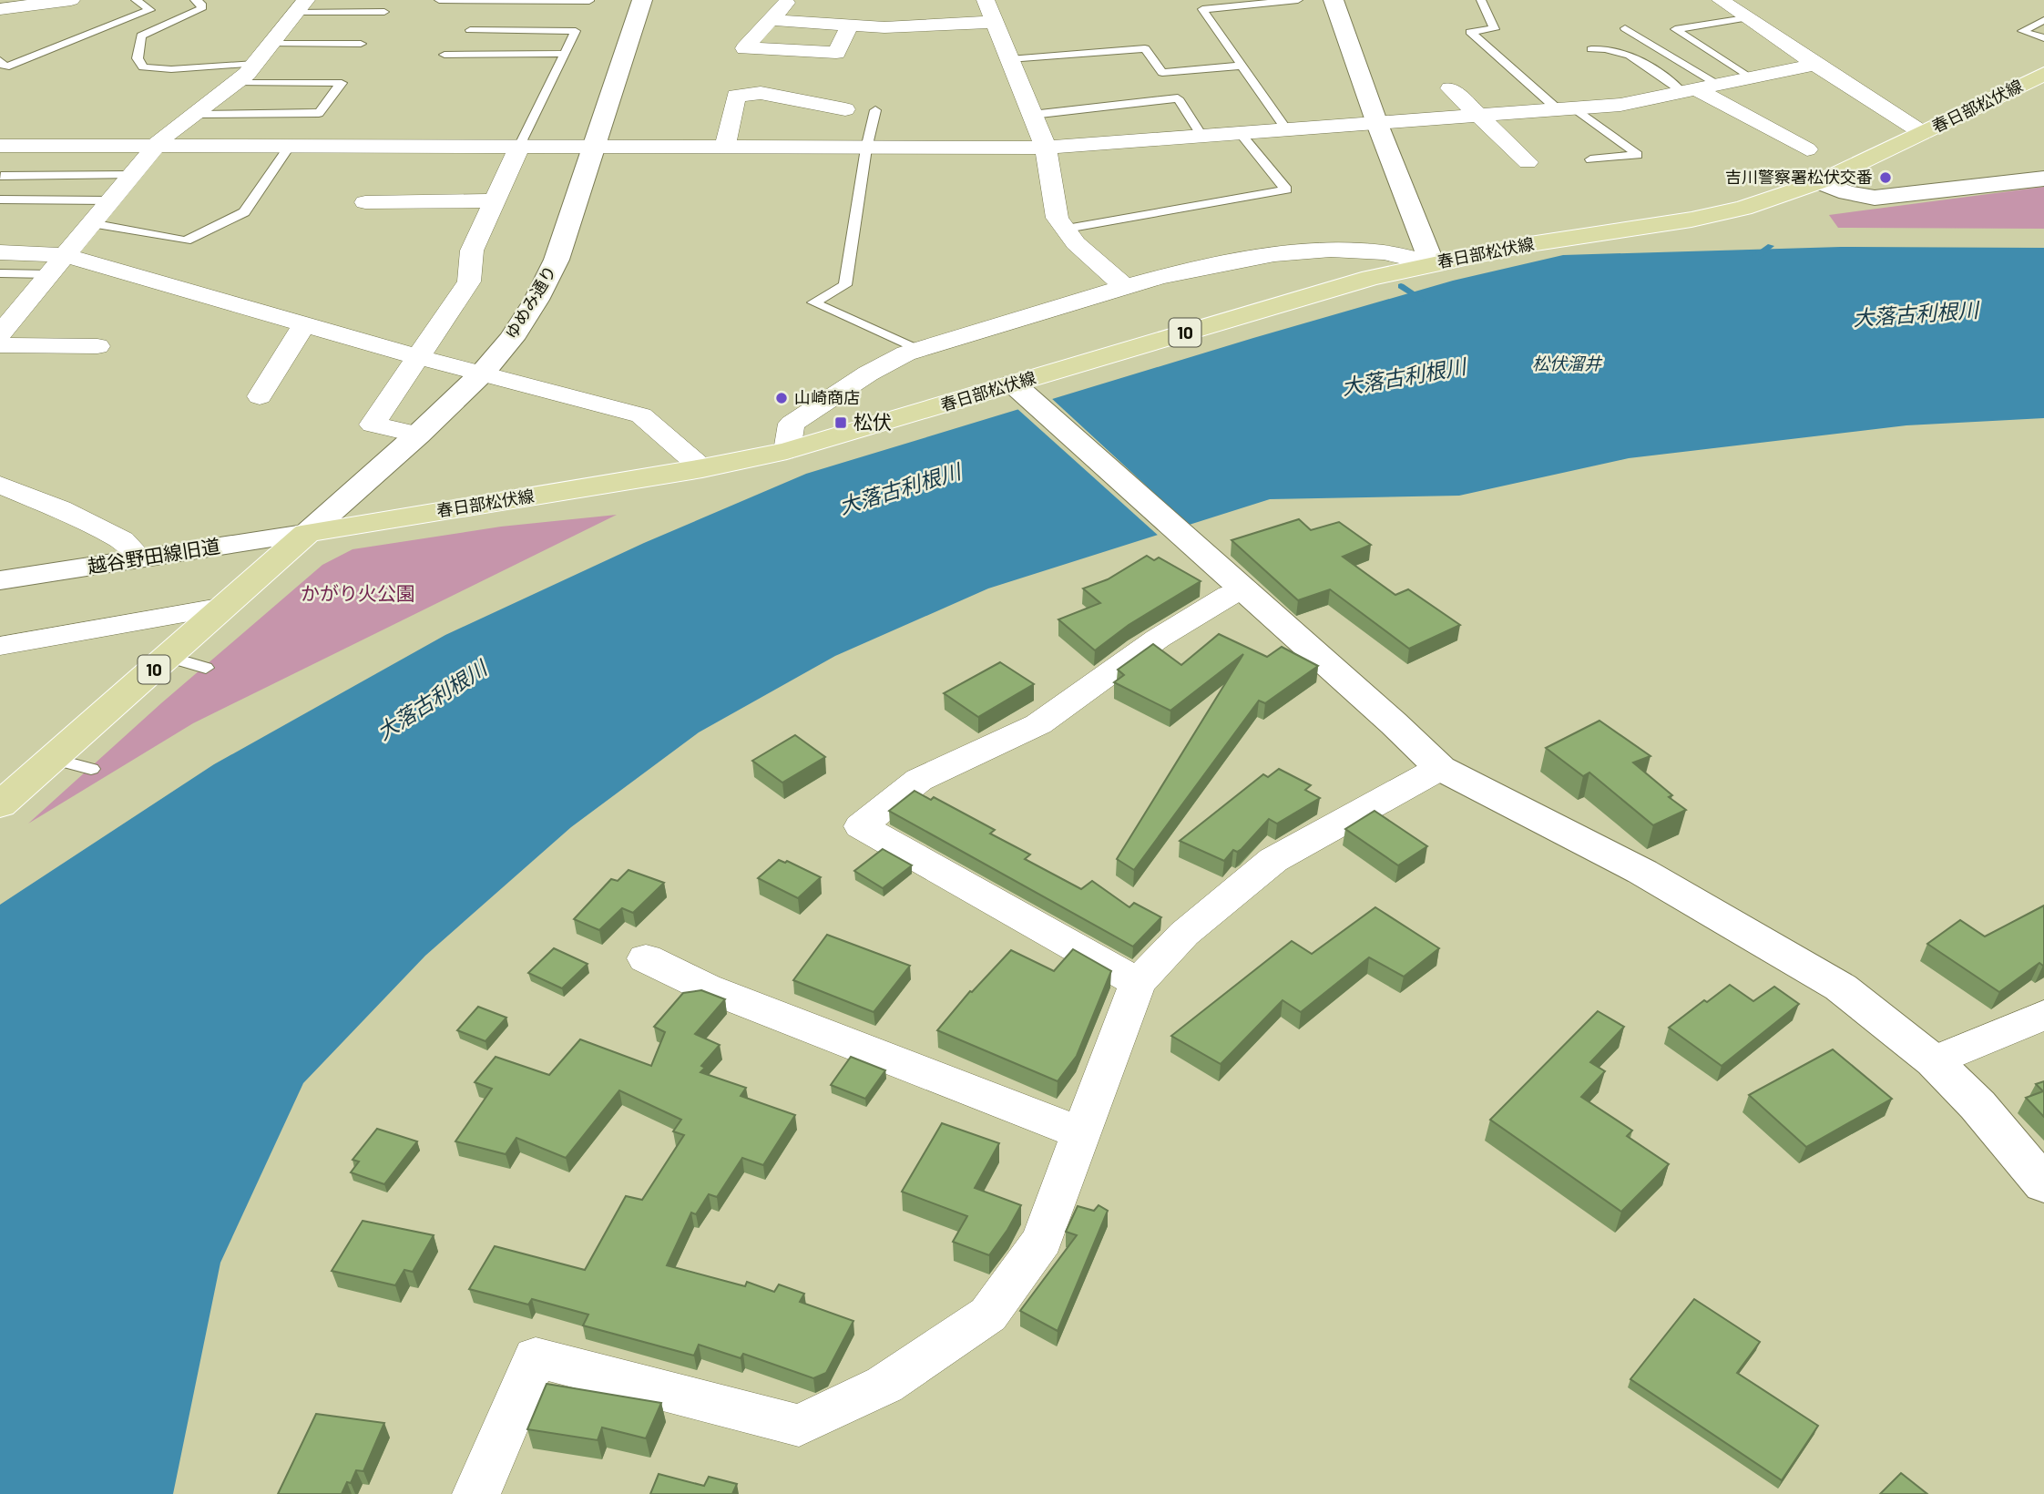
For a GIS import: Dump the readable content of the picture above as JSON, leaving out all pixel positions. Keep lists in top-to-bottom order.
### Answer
{
  "streets": {
    "main road": ["春日部松伏線", "10"],
    "street": ["ゆめみ通り", "越谷野田線旧道"]
  },
  "crossings": [
    ["春日部松伏線", "ゆめみ通り"],
    ["春日部松伏線", "10"],
    ["春日部松伏線", "越谷野田線旧道"],
    ["ゆめみ通り", "10"],
    ["ゆめみ通り", "越谷野田線旧道"],
    ["10", "越谷野田線旧道"]
  ],
  "water": ["大落古利根川", "松伏溜井"],
  "parks": ["かがり火公園"],
  "places": {
    "other": ["吉川警察署松伏交番", "山崎商店"],
    "transit": ["松伏"]
  }
}
